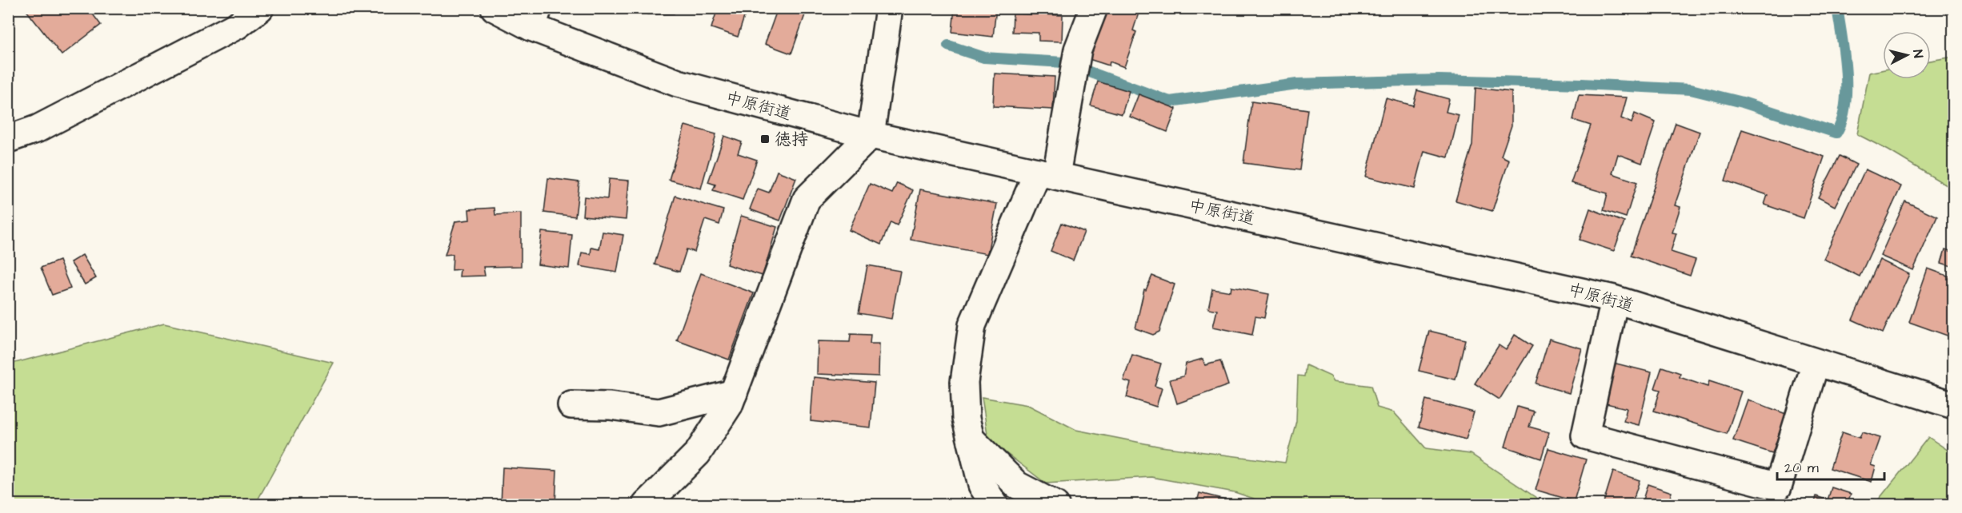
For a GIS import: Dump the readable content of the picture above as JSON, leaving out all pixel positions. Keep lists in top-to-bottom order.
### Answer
{
  "streets": {
    "street": ["中原街道"]
  },
  "places": {
    "transit": ["徳持"]
  },
  "scale_bar": "20 m",
  "north": "right"
}
